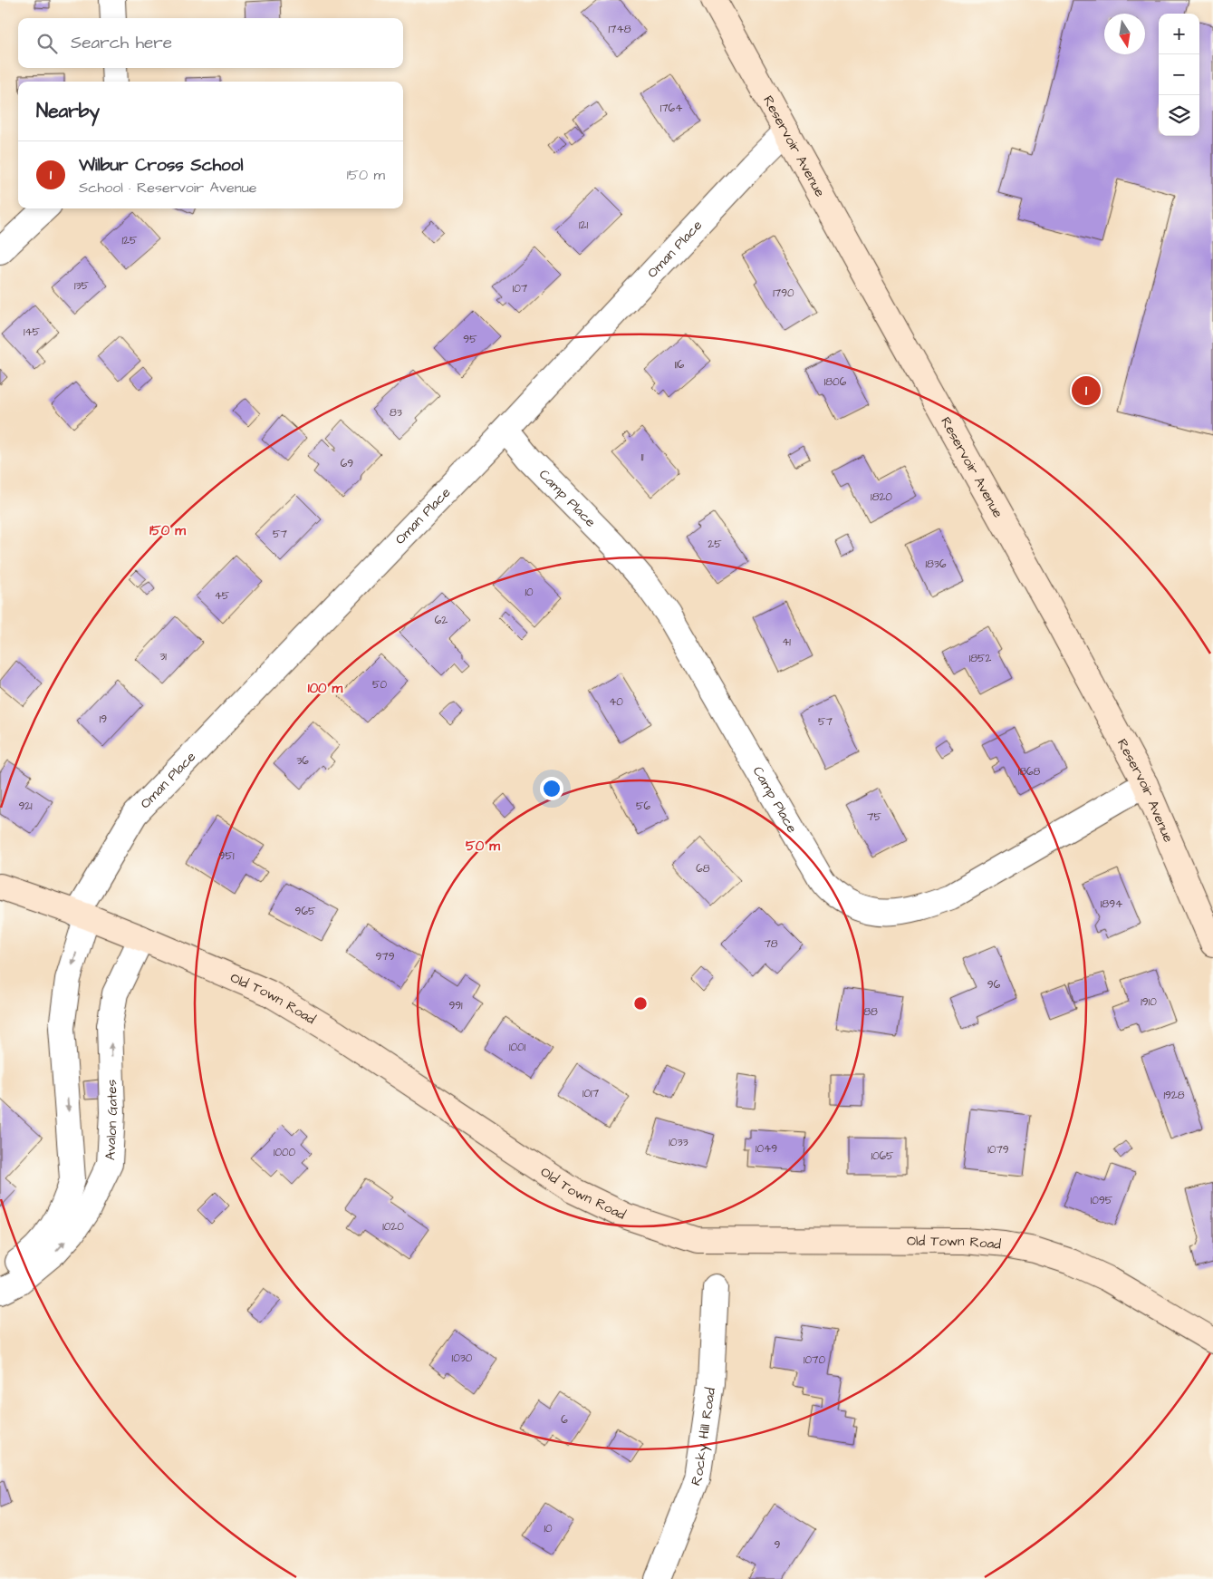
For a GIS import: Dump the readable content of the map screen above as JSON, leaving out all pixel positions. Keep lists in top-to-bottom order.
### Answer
{
  "streets": {
    "main road": ["Reservoir Avenue", "Old Town Road"],
    "street": [
      "Oman Place",
      "Camp Place",
      "Avalon Gates",
      "Rocky Hill Road"
    ]
  },
  "crossings": [
    ["Reservoir Avenue", "Oman Place"],
    ["Reservoir Avenue", "Camp Place"],
    ["Oman Place", "Camp Place"],
    ["Oman Place", "Old Town Road"],
    ["Old Town Road", "Avalon Gates"]
  ],
  "house_numbers": [
    "1748",
    "1764",
    "121",
    "125",
    "135",
    "107",
    "1790",
    "145",
    "95",
    "116",
    "1806",
    "83",
    "11",
    "69",
    "1820",
    "57",
    "25",
    "1836",
    "10",
    "45",
    "62",
    "41",
    "31",
    "1852",
    "50",
    "40",
    "19",
    "57",
    "36",
    "1868",
    "921",
    "56",
    "75",
    "951",
    "68",
    "1894",
    "965",
    "78",
    "979",
    "96",
    "1910",
    "991",
    "88",
    "1001",
    "1017",
    "1928",
    "1033",
    "1049",
    "1079",
    "1000",
    "1065",
    "1095",
    "1020",
    "1030",
    "1070",
    "6",
    "10",
    "9"
  ],
  "north": "bottom",
  "page": {
    "map_buttons": ["+", "−"],
    "search": "Search here",
    "heading": "Nearby",
    "list": [
      {
        "mark": "1",
        "name": "Wilbur Cross School",
        "note": "School · Reservoir Avenue",
        "value": "150 m"
      }
    ],
    "pins": "1"
  },
  "rings": ["150 m", "100 m", "50 m"]
}
